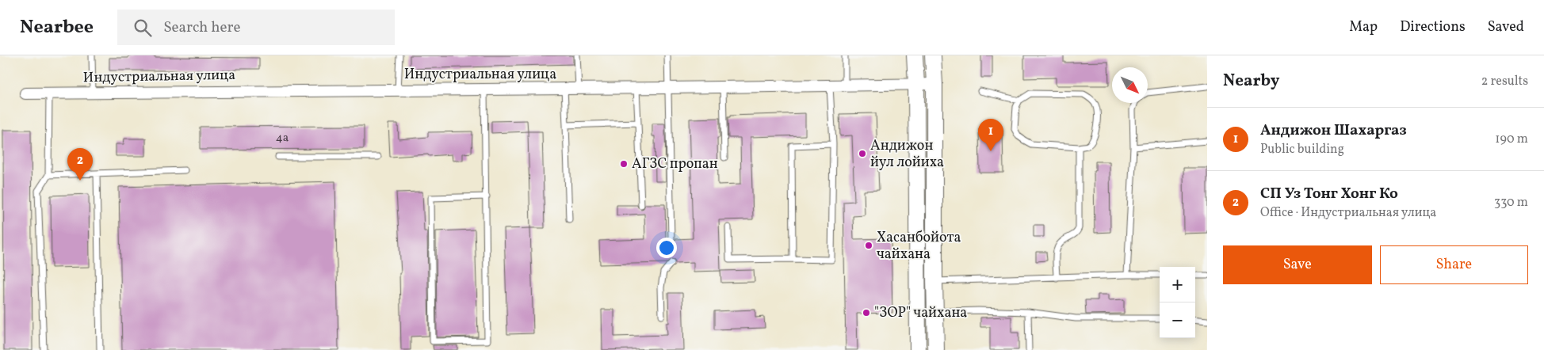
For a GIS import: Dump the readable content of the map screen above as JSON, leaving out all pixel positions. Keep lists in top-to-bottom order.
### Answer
{
  "streets": {
    "street": ["Индустриальная улица"]
  },
  "places": [
    "Андижон йул лойиха",
    "АГЗС пропан",
    "Хасанбойота чайхана",
    "\"ЗОР\" чайхана"
  ],
  "house_numbers": ["4а"],
  "north": "bottom right",
  "page": {
    "header": "Nearbee",
    "search": "Search here",
    "nav": ["Map", "Directions", "Saved"],
    "heading": ["Nearby", "2 results"],
    "list": [
      {
        "mark": "1",
        "name": "Андижон Шахаргаз",
        "note": "Public building",
        "value": "190 m"
      },
      {
        "mark": "2",
        "name": "СП Уз Тонг Хонг Ко",
        "note": "Office · Индустриальная улица",
        "value": "330 m"
      }
    ],
    "pins": ["1", "2"],
    "buttons": ["Save", "Share"],
    "map_buttons": ["+", "−"]
  }
}
